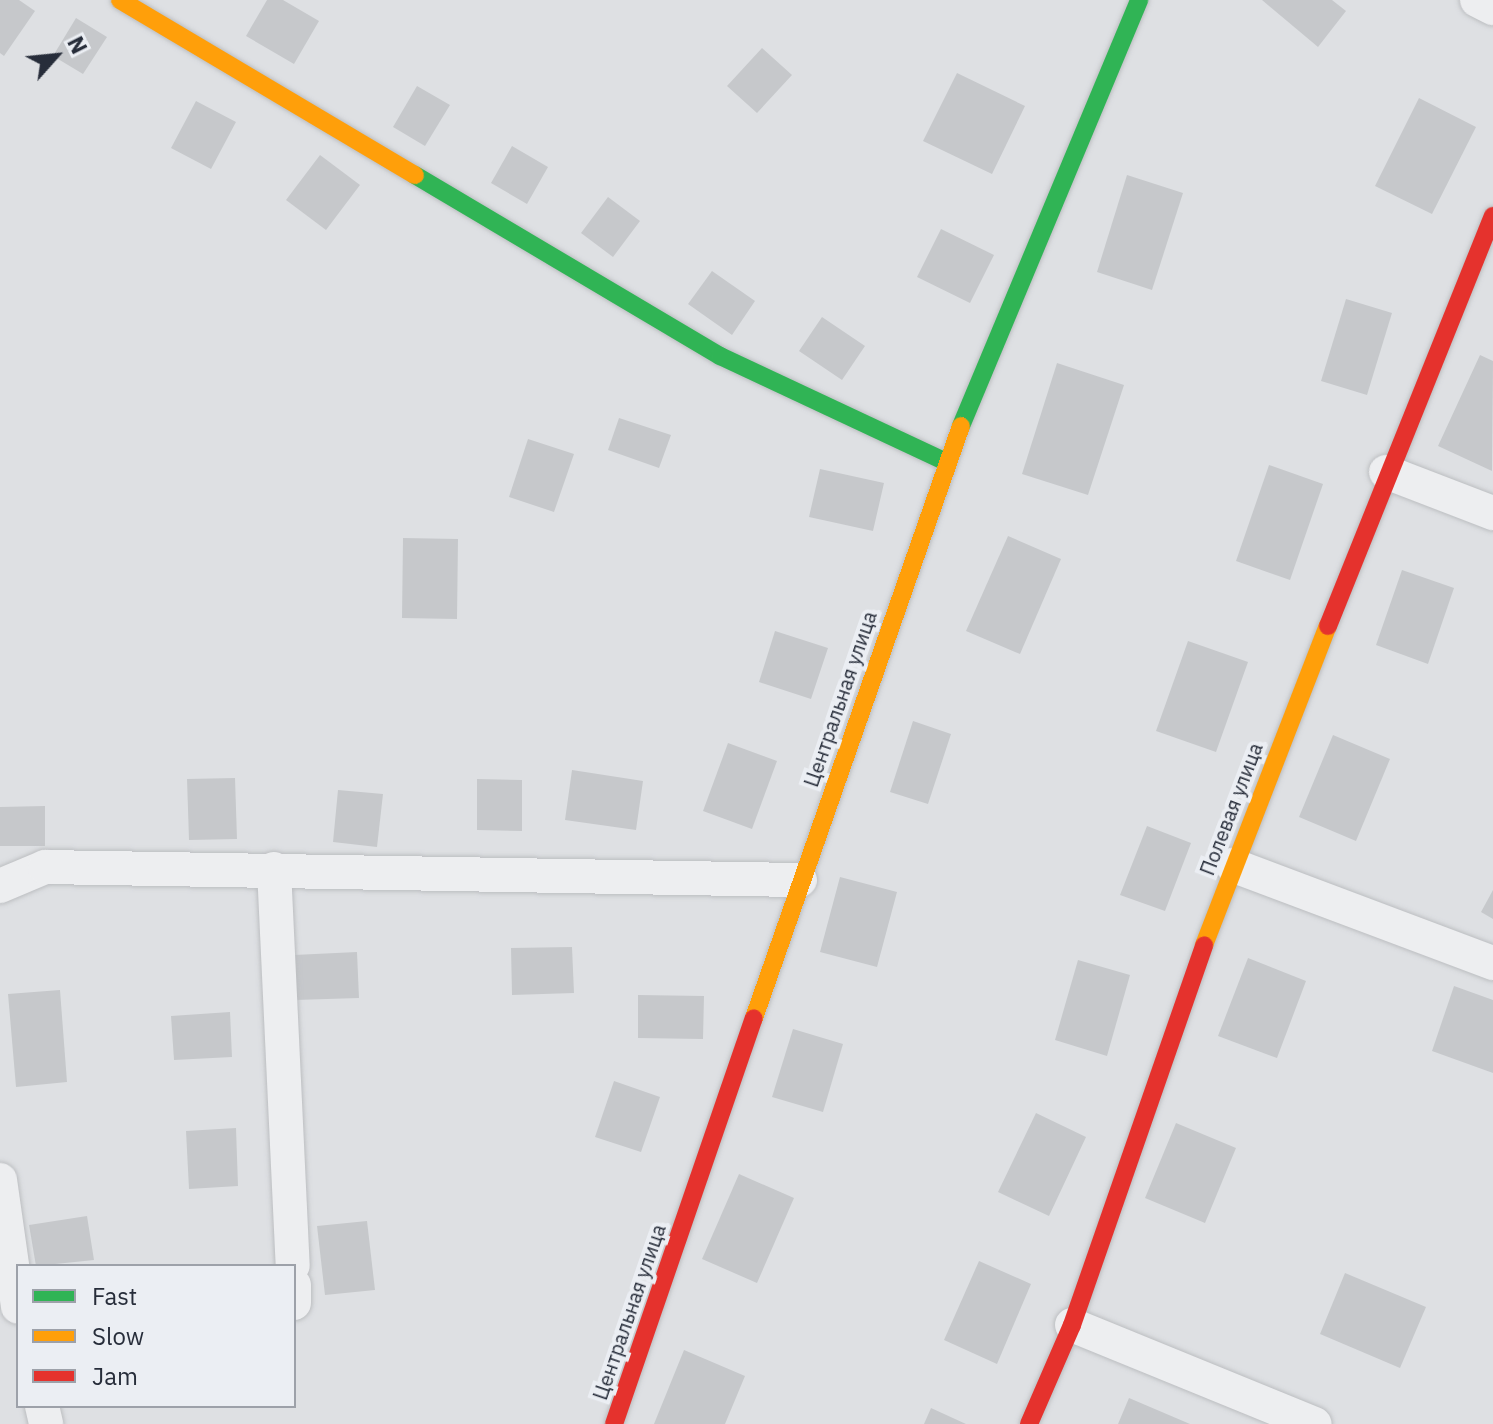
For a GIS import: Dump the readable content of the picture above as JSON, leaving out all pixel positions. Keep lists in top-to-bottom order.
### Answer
{
  "streets": {
    "street": ["Центральная улица", "Полевая улица"]
  },
  "legend": ["Fast", "Slow", "Jam"],
  "north": "top right"
}
